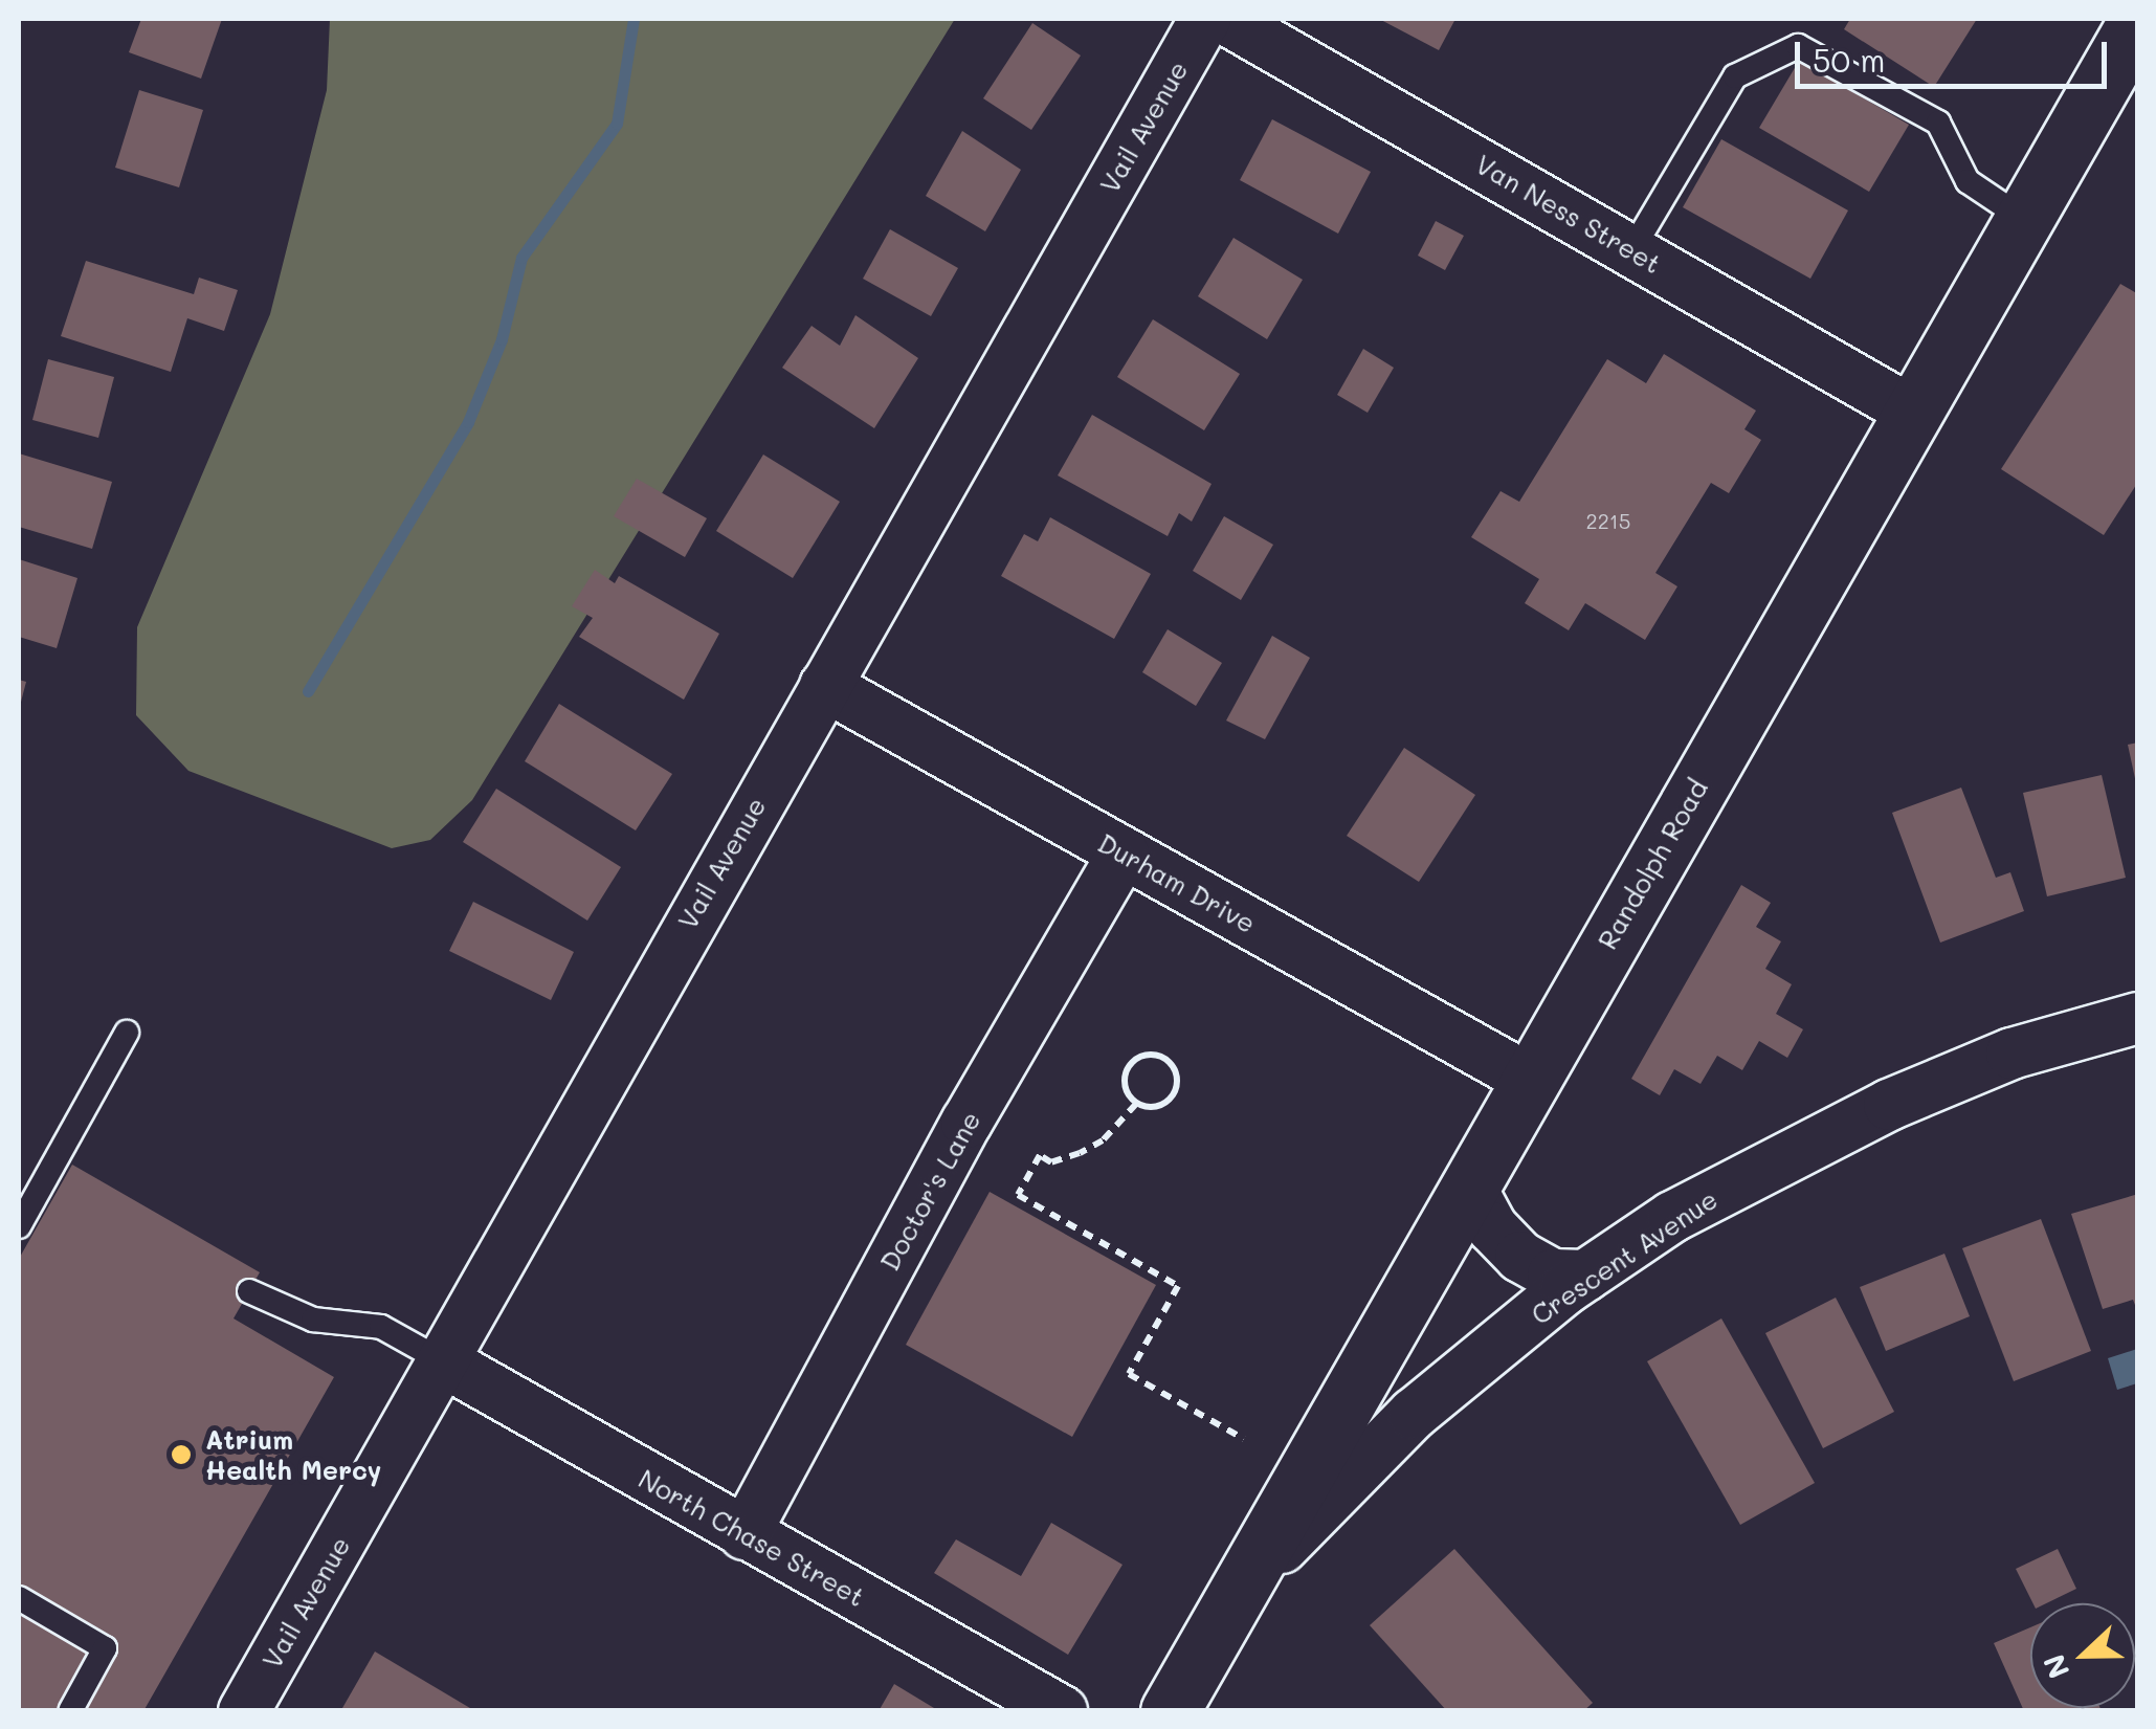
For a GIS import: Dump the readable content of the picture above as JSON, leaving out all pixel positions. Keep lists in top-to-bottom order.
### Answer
{
  "streets": {
    "main road": ["Randolph Road"],
    "street": [
      "Vail Avenue",
      "Van Ness Street",
      "Durham Drive",
      "Doctor's Lane",
      "Crescent Avenue",
      "North Chase Street"
    ]
  },
  "crossings": [
    ["Vail Avenue", "Durham Drive"],
    ["Vail Avenue", "North Chase Street"],
    ["Van Ness Street", "Randolph Road"],
    ["Randolph Road", "Durham Drive"],
    ["Randolph Road", "Crescent Avenue"],
    ["Durham Drive", "Doctor's Lane"],
    ["Doctor's Lane", "North Chase Street"]
  ],
  "places": ["Atrium Health Mercy"],
  "house_numbers": ["2215"],
  "scale_bar": "50 m",
  "north": "left"
}
